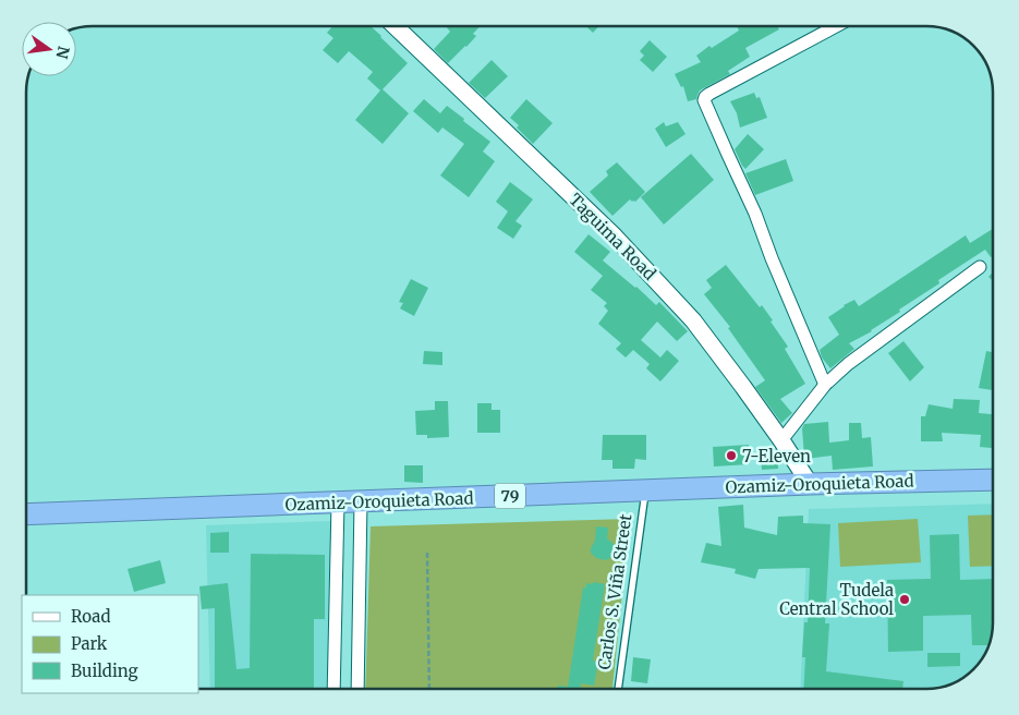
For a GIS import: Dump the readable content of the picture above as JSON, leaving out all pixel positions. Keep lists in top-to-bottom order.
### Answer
{
  "streets": {
    "highway": ["Ozamiz-Oroquieta Road", "79"],
    "street": ["Taguima Road"],
    "lane": ["Carlos S. Viña Street"]
  },
  "crossings": [
    ["Taguima Road", "Ozamiz-Oroquieta Road"],
    ["Ozamiz-Oroquieta Road", "Carlos S. Viña Street"]
  ],
  "places": ["7-Eleven", "Tudela Central School"],
  "legend": ["Road", "Park", "Building"],
  "north": "right"
}
